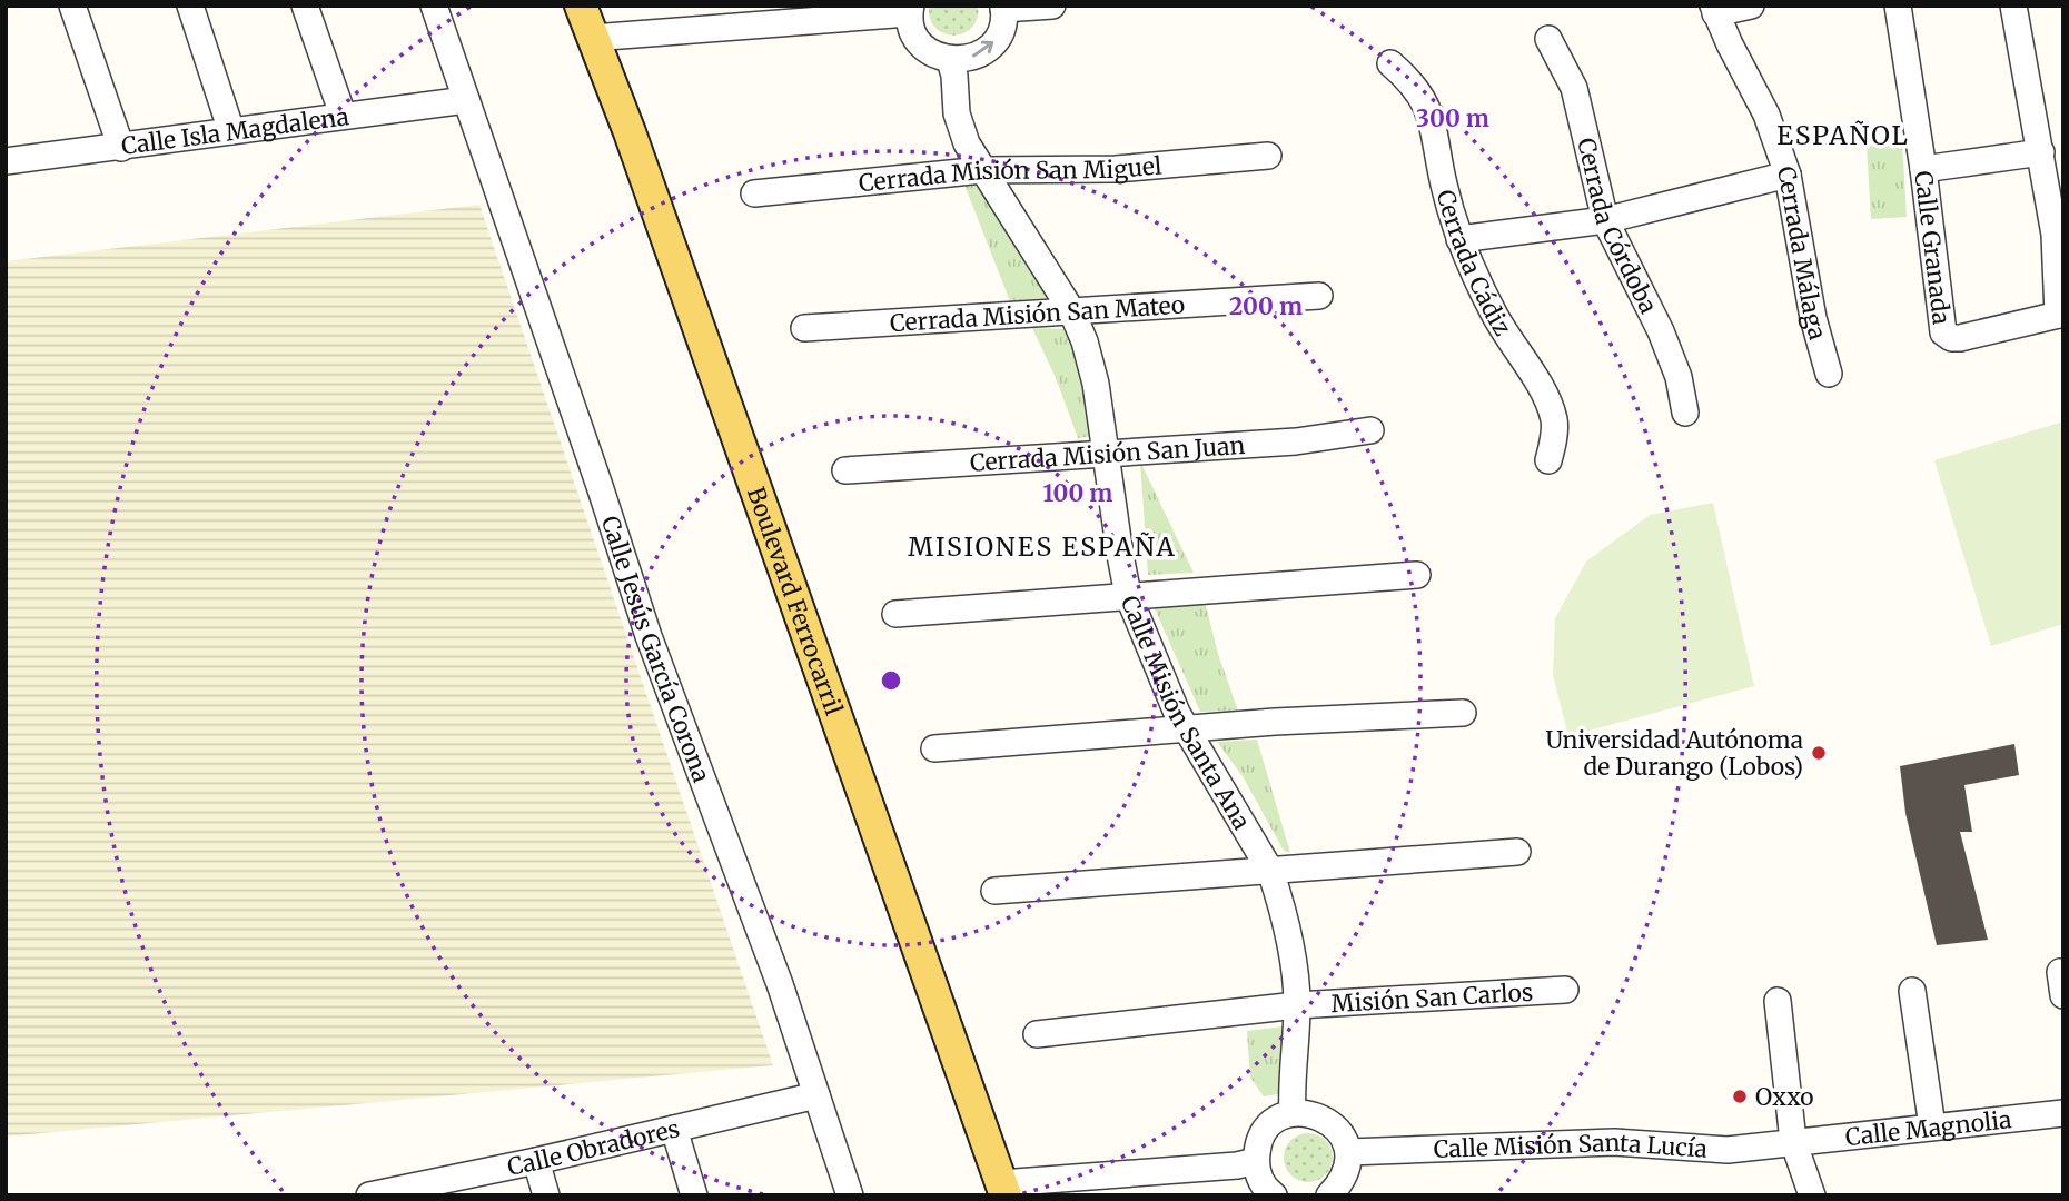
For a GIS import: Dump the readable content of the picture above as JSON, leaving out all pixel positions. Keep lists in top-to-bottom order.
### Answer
{
  "streets": {
    "main road": ["Boulevard Ferrocarril"],
    "street": [
      "Calle Isla Magdalena",
      "Cerrada Misión San Miguel",
      "Cerrada Córdoba",
      "Calle Granada",
      "Cerrada Málaga",
      "Cerrada Cádiz",
      "Cerrada Misión San Mateo",
      "Cerrada Misión San Juan",
      "Calle Jesús García Corona",
      "Calle Misión Santa Ana",
      "Misión San Carlos",
      "Calle Magnolia",
      "Calle Obradores",
      "Calle Misión Santa Lucía"
    ]
  },
  "crossings": [
    ["Calle Isla Magdalena", "Calle Jesús García Corona"],
    ["Cerrada Misión San Miguel", "Calle Misión Santa Ana"],
    ["Cerrada Misión San Mateo", "Calle Misión Santa Ana"],
    ["Cerrada Misión San Juan", "Calle Misión Santa Ana"],
    ["Calle Jesús García Corona", "Calle Obradores"],
    ["Calle Misión Santa Ana", "Misión San Carlos"],
    ["Calle Magnolia", "Calle Misión Santa Lucía"]
  ],
  "districts": ["ESPAÑOL", "MISIONES ESPAÑA"],
  "places": ["Universidad Autónoma de Durango (Lobos)", "Oxxo"],
  "rings": ["300 m", "200 m", "100 m"]
}
